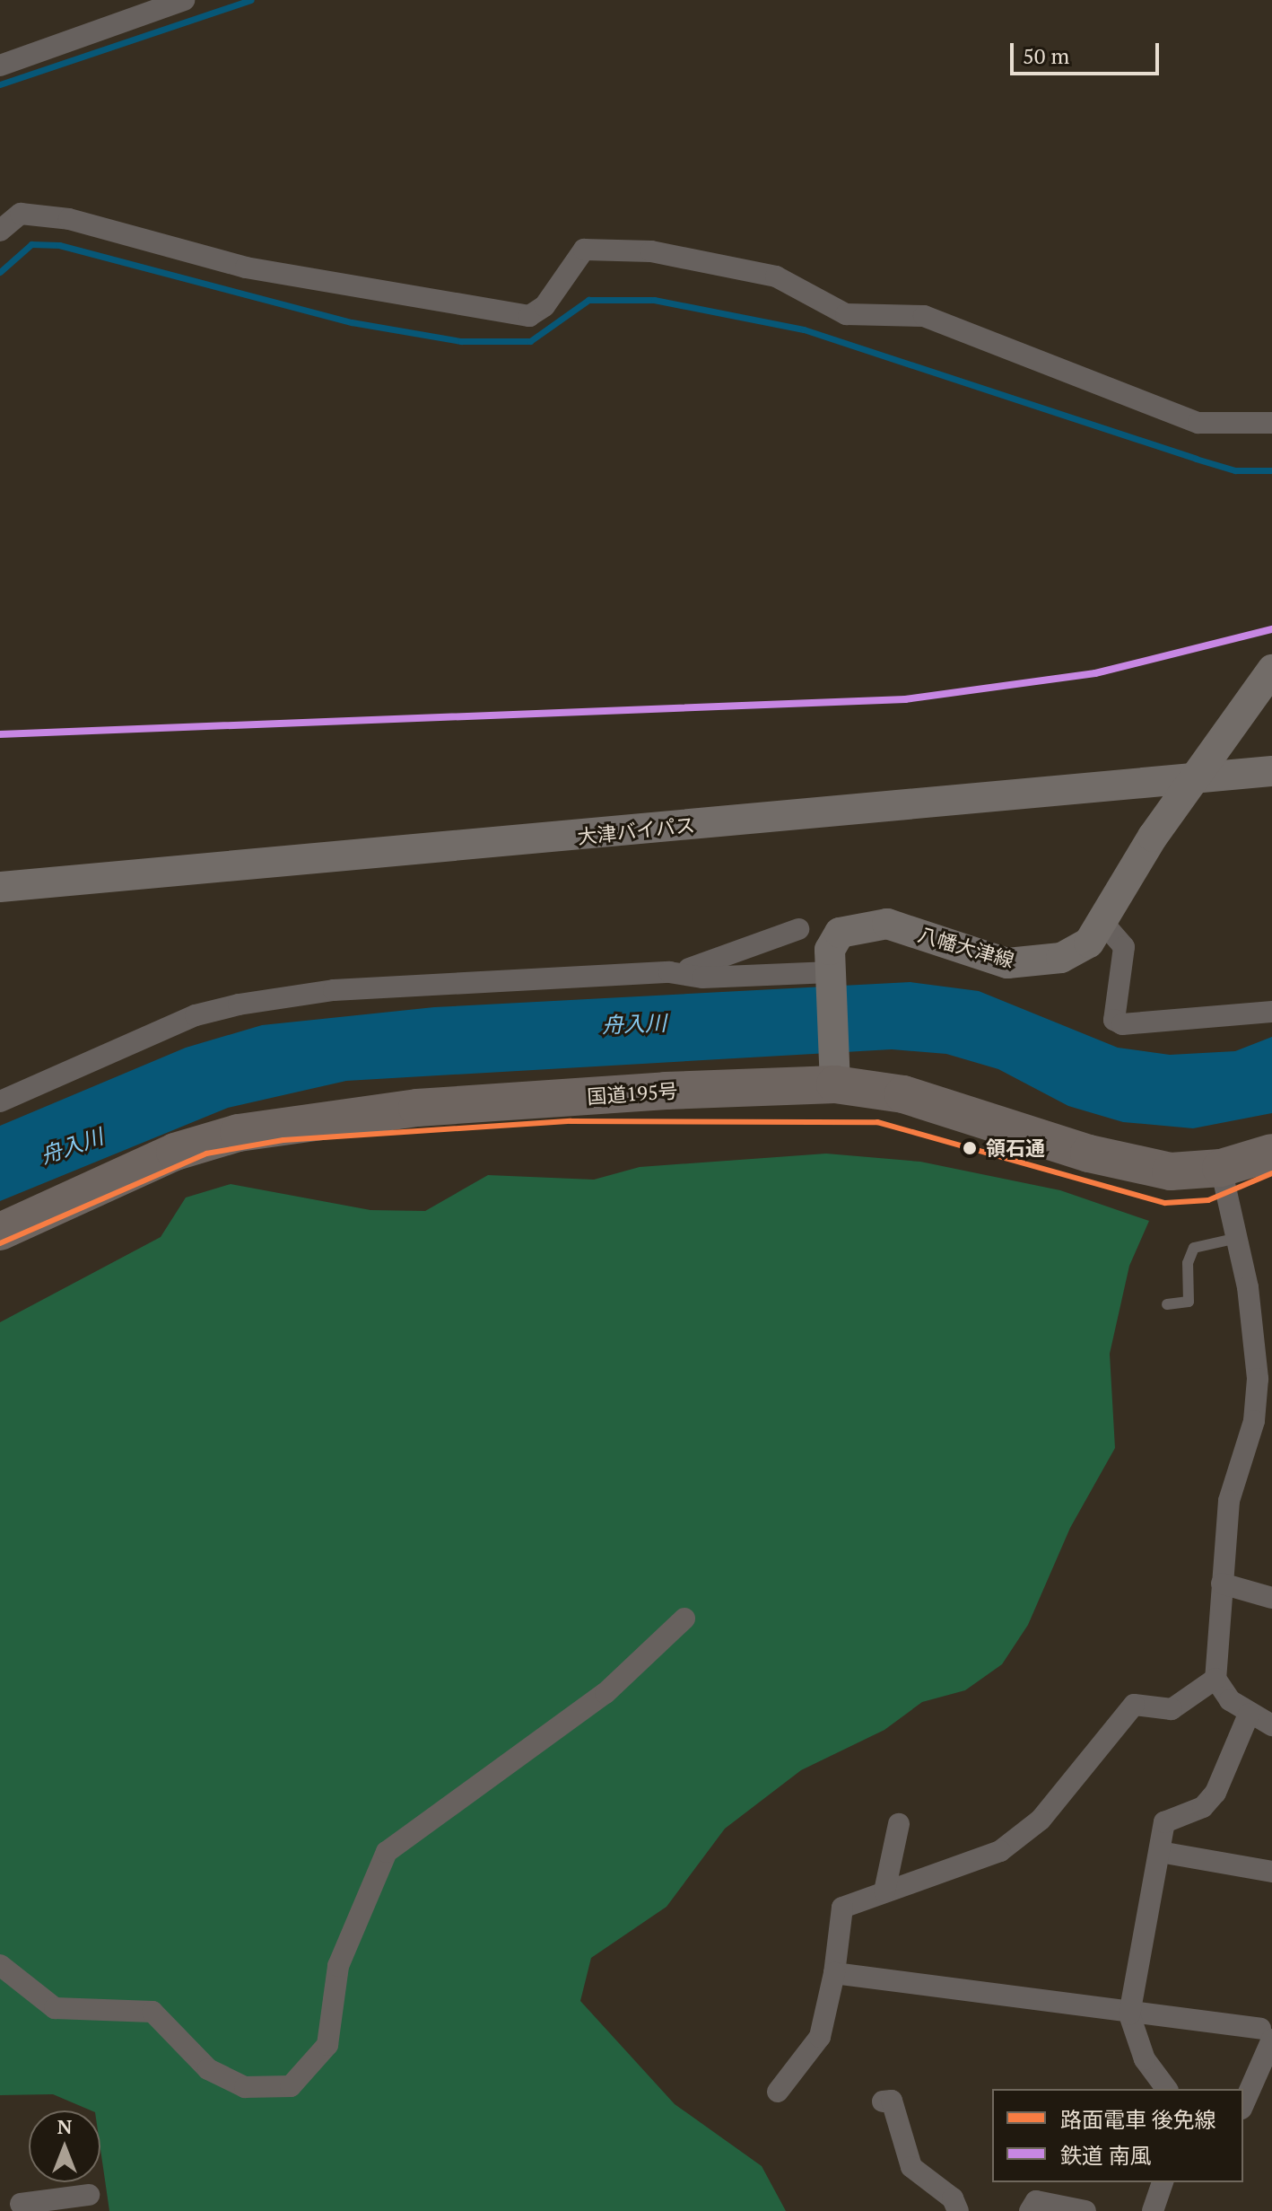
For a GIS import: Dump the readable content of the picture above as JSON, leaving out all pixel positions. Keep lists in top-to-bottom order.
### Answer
{
  "streets": {
    "highway": ["国道195号"],
    "main road": ["大津バイパス", "八幡大津線"]
  },
  "crossings": [
    ["大津バイパス", "八幡大津線"],
    ["八幡大津線", "国道195号"]
  ],
  "water": ["舟入川"],
  "places": ["領石通"],
  "lines": ["rail line 南風", "tram line 後免線"],
  "legend": ["路面電車 後免線", "鉄道 南風"],
  "scale_bar": "50 m",
  "north": "top"
}
